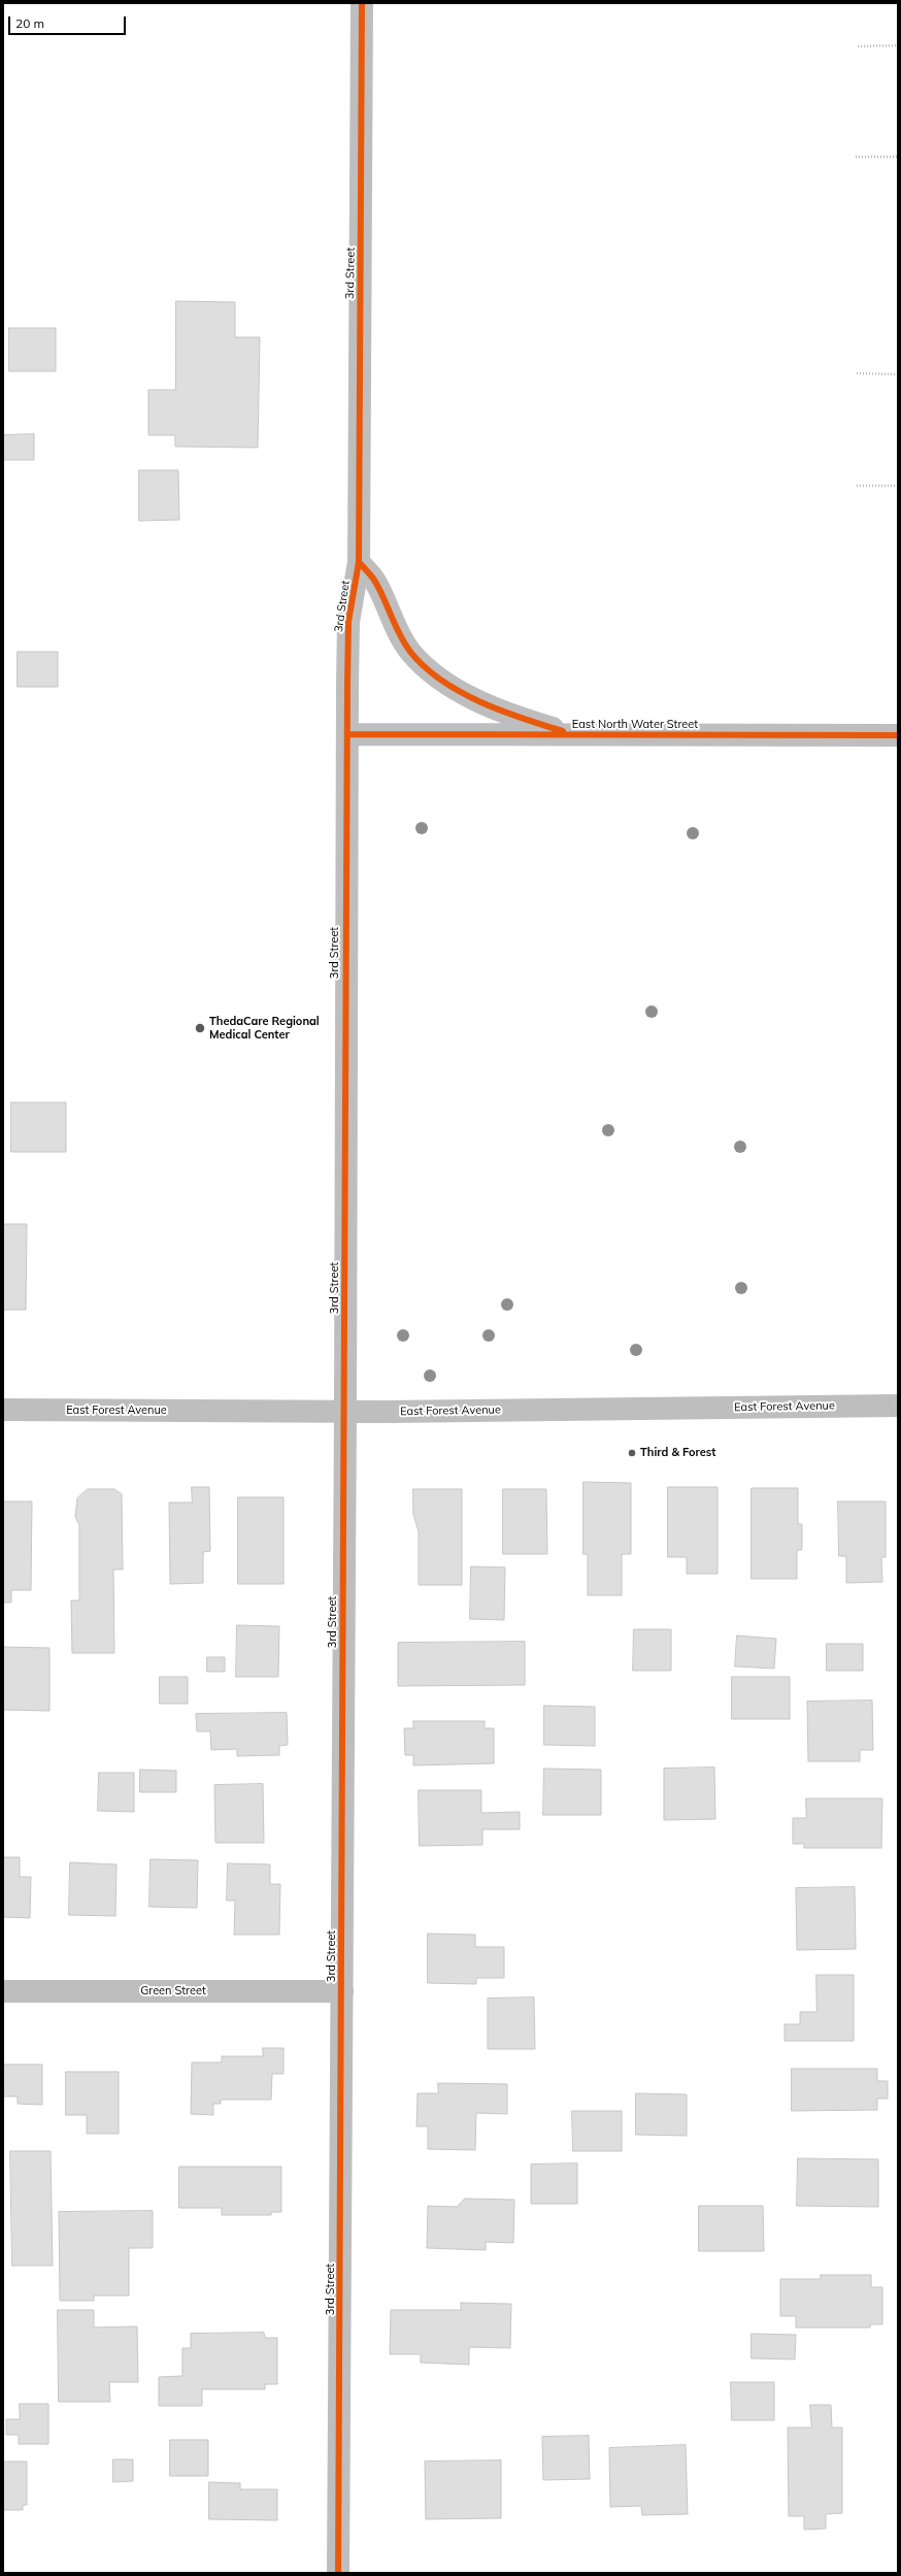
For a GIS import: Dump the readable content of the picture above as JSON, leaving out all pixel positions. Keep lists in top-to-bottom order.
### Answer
{
  "streets": {
    "street": [
      "3rd Street",
      "East North Water Street",
      "East Forest Avenue",
      "Green Street"
    ]
  },
  "crossings": [
    ["3rd Street", "East North Water Street"],
    ["3rd Street", "East Forest Avenue"],
    ["3rd Street", "Green Street"]
  ],
  "places": ["ThedaCare Regional Medical Center", "Third & Forest"],
  "scale_bar": "20 m"
}
